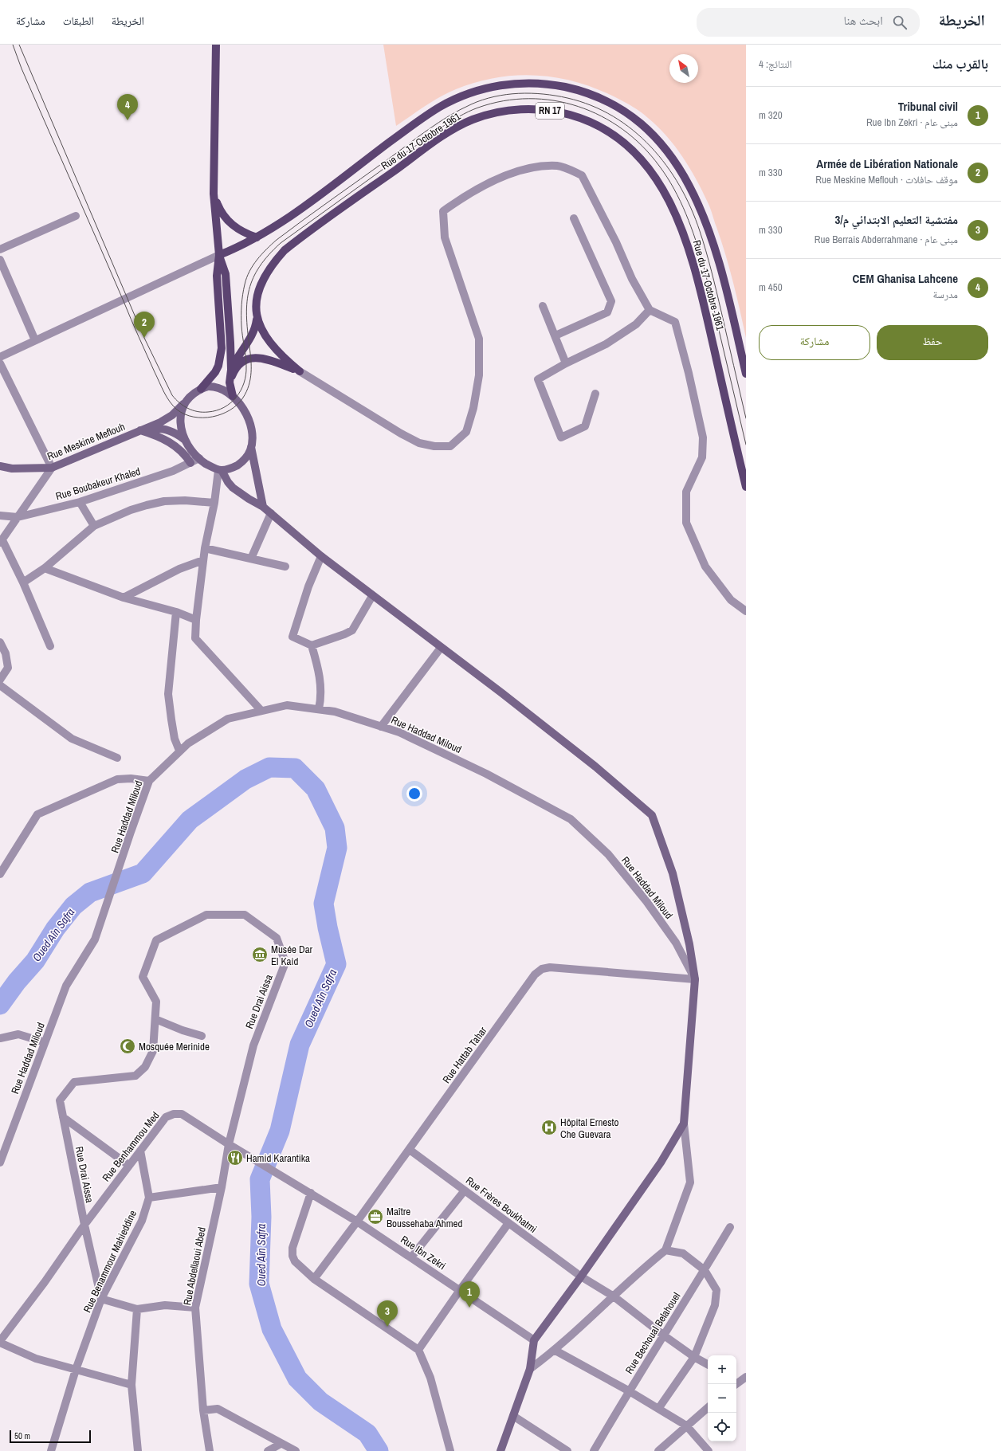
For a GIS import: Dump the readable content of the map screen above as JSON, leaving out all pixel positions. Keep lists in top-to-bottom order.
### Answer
{
  "streets": {
    "main road": ["RN 17", "Rue du 17 Octobre 1961", "Rue Meskine Meflouh"],
    "street": [
      "Rue Boubakeur Khaled",
      "Rue Haddad Miloud",
      "Rue Drai Aissa",
      "Rue Hattab Tahar",
      "Rue Benhammou Med",
      "Rue Frères Boukhatmi",
      "Rue Ibn Zekri",
      "Rue Benammour Mahieddine",
      "Rue Abdellaoui Abed",
      "Rue Bechoual Belahouel"
    ]
  },
  "crossings": [
    ["Rue Meskine Meflouh", "Rue Boubakeur Khaled"],
    ["Rue Haddad Miloud", "Rue Hattab Tahar"],
    ["Rue Drai Aissa", "Rue Benhammou Med"],
    ["Rue Drai Aissa", "Rue Benammour Mahieddine"],
    ["Rue Drai Aissa", "Rue Abdellaoui Abed"],
    ["Rue Hattab Tahar", "Rue Frères Boukhatmi"],
    ["Rue Hattab Tahar", "Rue Ibn Zekri"],
    ["Rue Benhammou Med", "Rue Ibn Zekri"],
    ["Rue Benhammou Med", "Rue Benammour Mahieddine"],
    ["Rue Benhammou Med", "Rue Abdellaoui Abed"],
    ["Rue Frères Boukhatmi", "Rue Bechoual Belahouel"],
    ["Rue Benammour Mahieddine", "Rue Abdellaoui Abed"]
  ],
  "water": ["Oued Aîn Safra"],
  "places": {
    "museum": ["Musée Dar El Kaid"],
    "mosque": ["Mosquée Merinide"],
    "hospital": ["Hôpital Ernesto Che Guevara"],
    "restaurant": ["Hamid Karantika"],
    "office": ["Maître Boussehaba Ahmed"]
  },
  "scale_bar": "50 m",
  "north": "top left",
  "page": {
    "header": "الخريطة",
    "search": "ابحث هنا",
    "nav": ["الخريطة", "الطبقات", "مشاركة"],
    "heading": ["بالقرب منك", "النتائج: 4"],
    "list": [
      {
        "mark": "1",
        "name": "Tribunal civil",
        "note": "مبنى عام · Rue Ibn Zekri",
        "value": "320 m"
      },
      {
        "mark": "2",
        "name": "Armée de Libération Nationale",
        "note": "موقف حافلات · Rue Meskine Meflouh",
        "value": "330 m"
      },
      {
        "mark": "3",
        "name": "مفتشية التعليم الابتدائي م/3",
        "note": "مبنى عام · Rue Berrais Abderrahmane",
        "value": "330 m"
      },
      {
        "mark": "4",
        "name": "CEM Ghanisa Lahcene",
        "note": "مدرسة",
        "value": "450 m"
      }
    ],
    "pins": [
      "4",
      "2",
      "1",
      "3"
    ],
    "buttons": ["حفظ", "مشاركة"],
    "map_buttons": ["+", "−"],
    "scale": "50 m"
  }
}
